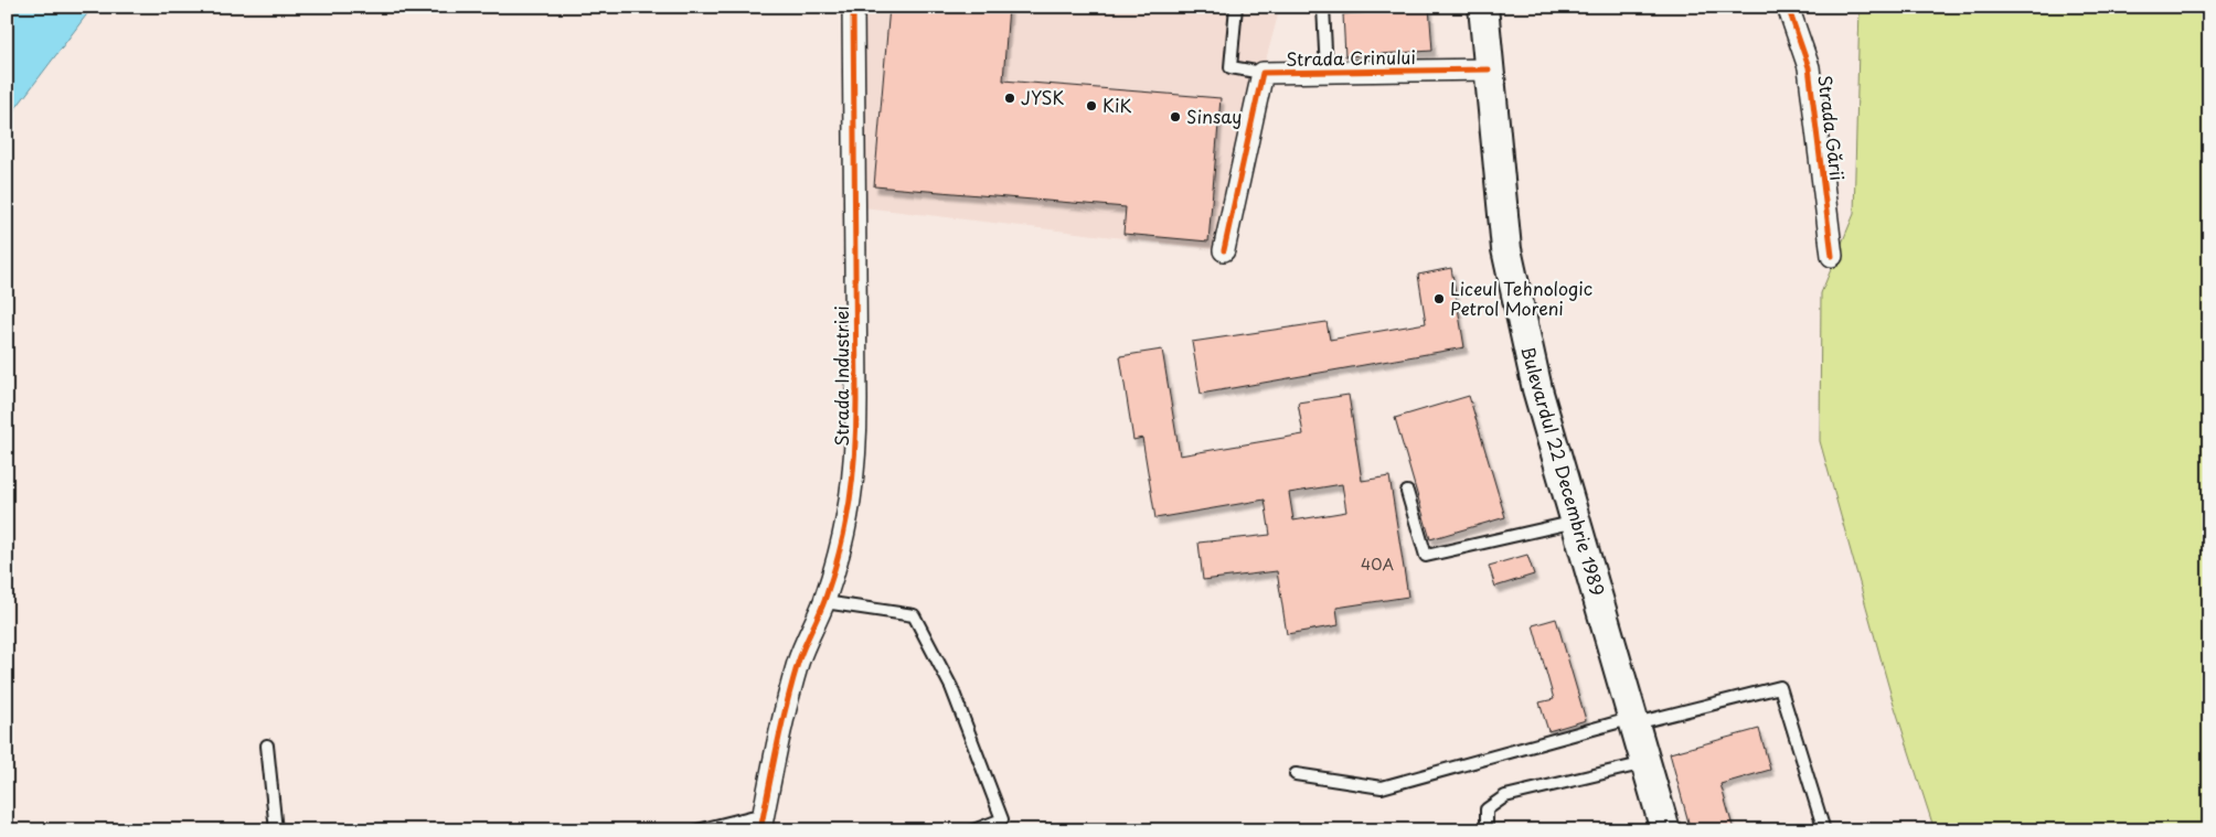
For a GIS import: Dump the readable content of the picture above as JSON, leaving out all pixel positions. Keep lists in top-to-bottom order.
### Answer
{
  "streets": {
    "main road": ["Bulevardul 22 Decembrie 1989"],
    "street": ["Strada Crinului", "Strada Gării", "Strada Industriei"]
  },
  "crossings": [
    ["Strada Crinului", "Bulevardul 22 Decembrie 1989"]
  ],
  "places": [
    "JYSK",
    "KiK",
    "Sinsay",
    "Liceul Tehnologic Petrol Moreni"
  ],
  "house_numbers": ["40A"]
}
